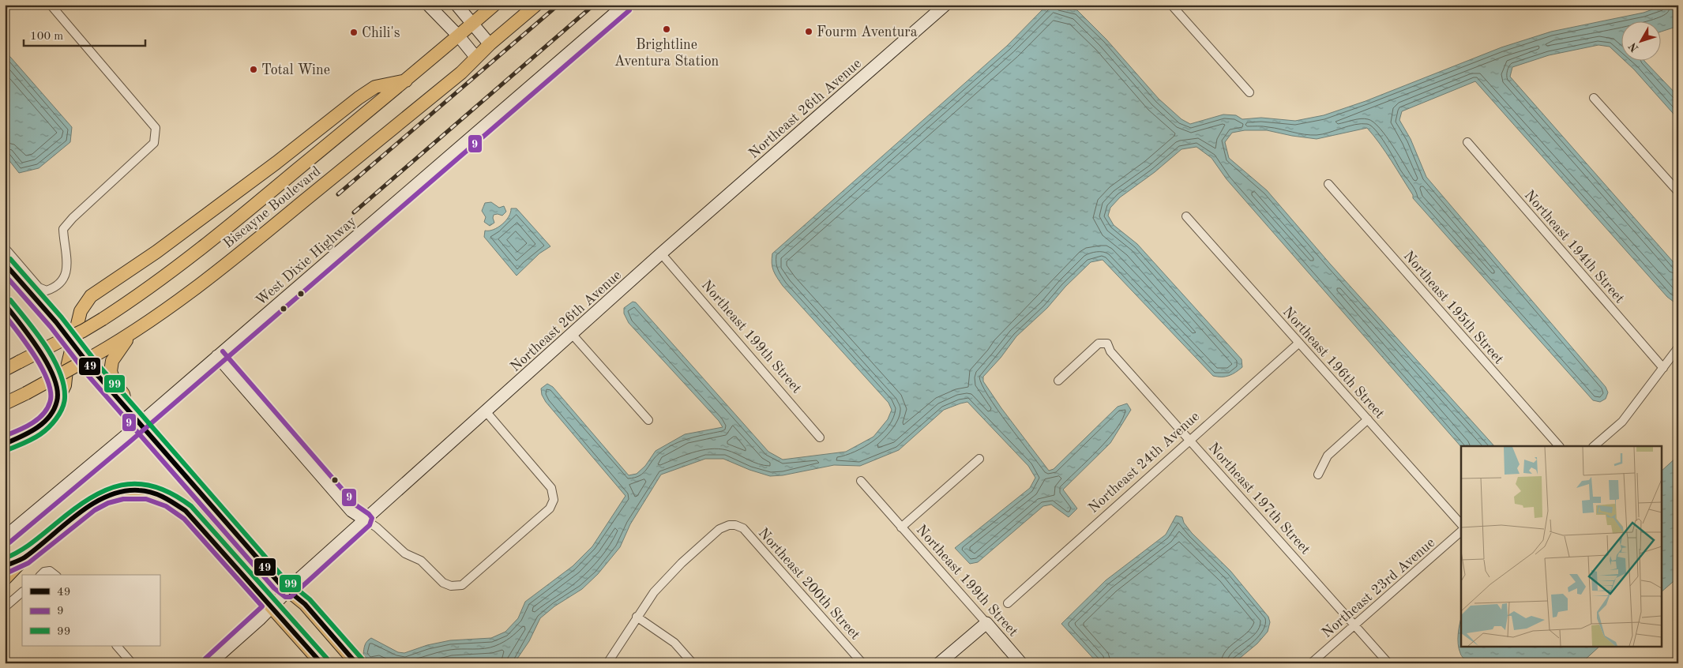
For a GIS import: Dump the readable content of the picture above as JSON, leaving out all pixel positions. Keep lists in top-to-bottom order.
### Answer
{
  "streets": {
    "main road": ["Biscayne Boulevard"],
    "street": [
      "Northeast 26th Avenue",
      "Northeast 194th Street",
      "West Dixie Highway",
      "Northeast 195th Street",
      "Northeast 199th Street",
      "Northeast 196th Street",
      "Northeast 24th Avenue",
      "Northeast 197th Street",
      "Northeast 200th Street",
      "Northeast 23rd Avenue"
    ]
  },
  "crossings": [
    ["Northeast 26th Avenue", "Northeast 199th Street"],
    ["Northeast 196th Street", "Northeast 24th Avenue"],
    ["Northeast 24th Avenue", "Northeast 197th Street"],
    ["Northeast 197th Street", "Northeast 23rd Avenue"]
  ],
  "places": [
    "Brightline Aventura Station",
    "Fourm Aventura",
    "Chili's",
    "Total Wine"
  ],
  "lines": ["transit line 9", "transit line 99", "transit line 49"],
  "legend": ["49", "9", "99"],
  "scale_bar": "100 m",
  "north": "bottom left"
}
